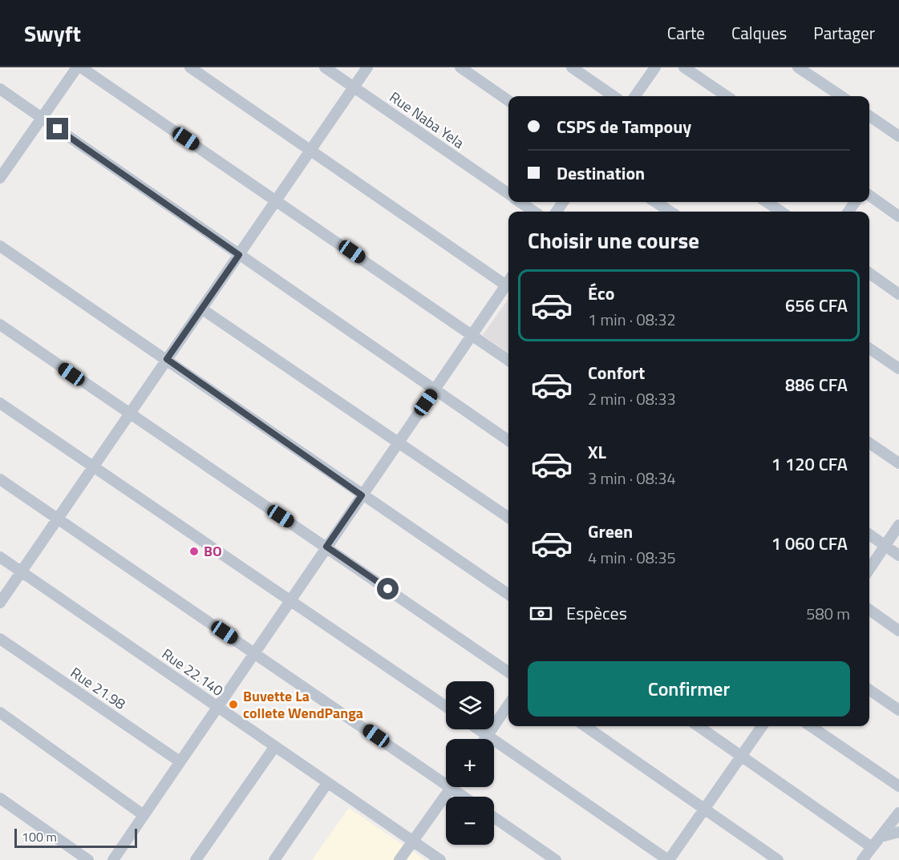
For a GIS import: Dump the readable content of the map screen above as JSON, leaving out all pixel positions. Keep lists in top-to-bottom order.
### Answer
{
  "streets": {
    "street": ["Rue Naba Yela", "Rue 22.140", "Rue 21.98"]
  },
  "places": ["BO", "Buvette La collete WendPanga"],
  "scale_bar": "100 m",
  "page": {
    "header": "Swyft",
    "nav": ["Carte", "Calques", "Partager"],
    "banner": ["CSPS de Tampouy", "Destination"],
    "heading": "Choisir une course",
    "list": [
      {
        "name": "Éco",
        "note": "1 min · 08:32",
        "value": "656 CFA"
      },
      {
        "name": "Confort",
        "note": "2 min · 08:33",
        "value": "886 CFA"
      },
      {
        "name": "XL",
        "note": "3 min · 08:34",
        "value": "1 120 CFA"
      },
      {
        "name": "Green",
        "note": "4 min · 08:35",
        "value": "1 060 CFA"
      }
    ],
    "pay": ["Espèces", "580 m"],
    "buttons": "Confirmer",
    "map_buttons": ["+", "−"],
    "scale": "100 m"
  }
}
